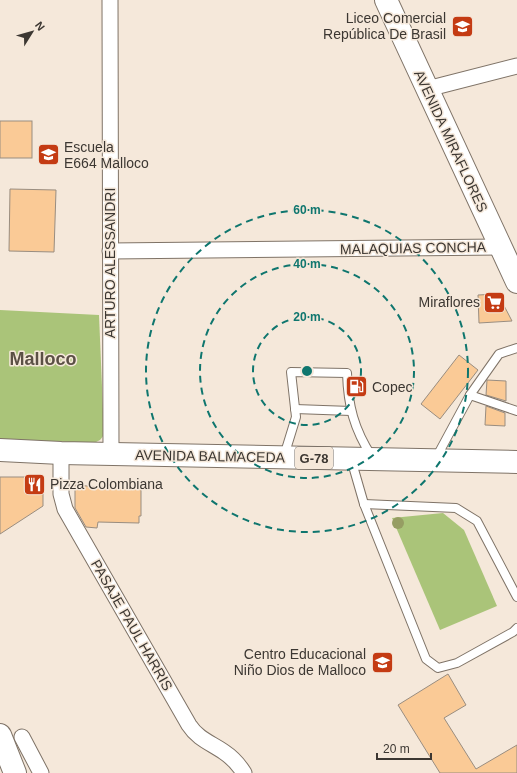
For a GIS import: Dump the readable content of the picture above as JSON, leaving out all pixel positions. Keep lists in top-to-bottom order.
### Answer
{
  "streets": {
    "main road": ["AVENIDA MIRAFLORES", "AVENIDA BALMACEDA", "G-78"],
    "street": ["MALAQUIAS CONCHA", "ARTURO ALESSANDRI", "PASAJE PAUL HARRIS"]
  },
  "crossings": [
    ["AVENIDA MIRAFLORES", "MALAQUIAS CONCHA"],
    ["MALAQUIAS CONCHA", "ARTURO ALESSANDRI"],
    ["ARTURO ALESSANDRI", "AVENIDA BALMACEDA"],
    ["AVENIDA BALMACEDA", "PASAJE PAUL HARRIS"]
  ],
  "districts": ["Malloco"],
  "places": {
    "school or university": ["Liceo Comercial República De Brasil", "Escuela E664 Malloco", "Centro Educacional Niño Dios de Malloco"],
    "supermarket": ["Miraflores"],
    "fuel station": ["Copec"],
    "restaurant": ["Pizza Colombiana"]
  },
  "scale_bar": "20 m",
  "north": "top right",
  "rings": ["60 m", "40 m", "20 m"]
}
